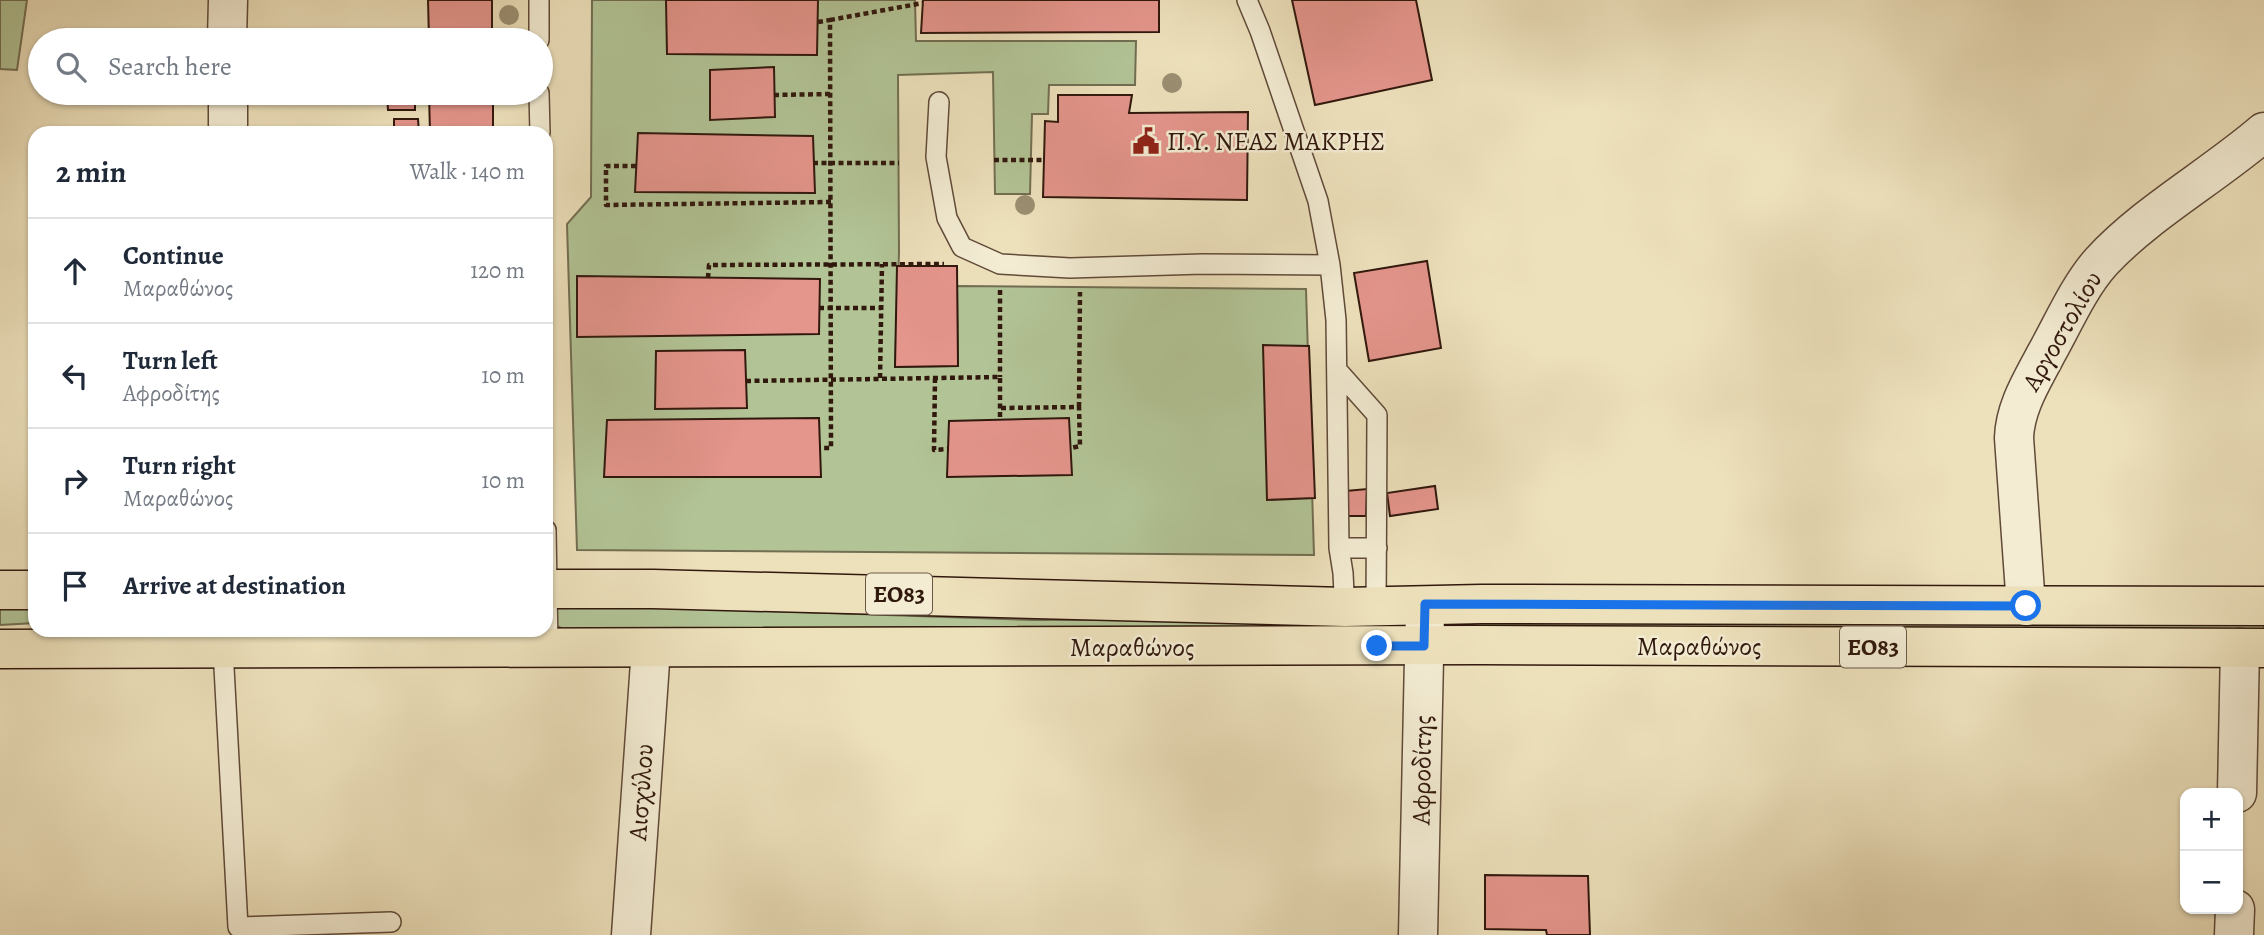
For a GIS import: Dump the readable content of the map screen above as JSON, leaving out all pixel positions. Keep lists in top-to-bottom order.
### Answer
{
  "streets": {
    "main road": ["ΕΟ83", "Μαραθώνος"],
    "street": ["Αργοστολίου", "Αφροδίτης", "Αισχύλου"]
  },
  "crossings": [
    ["Αργοστολίου", "Μαραθώνος"],
    ["Μαραθώνος", "Αφροδίτης"],
    ["Μαραθώνος", "Αισχύλου"]
  ],
  "places": {
    "public building": ["Π.Υ. ΝΕΑΣ ΜΑΚΡΗΣ"]
  },
  "page": {
    "search": "Search here",
    "heading": ["2 min", "Walk · 140 m"],
    "list": [
      ["Continue", "Μαραθώνος", "120 m"],
      ["Turn left", "Αφροδίτης", "10 m"],
      ["Turn right", "Μαραθώνος", "10 m"],
      "Arrive at destination"
    ],
    "map_buttons": ["+", "−"]
  }
}
